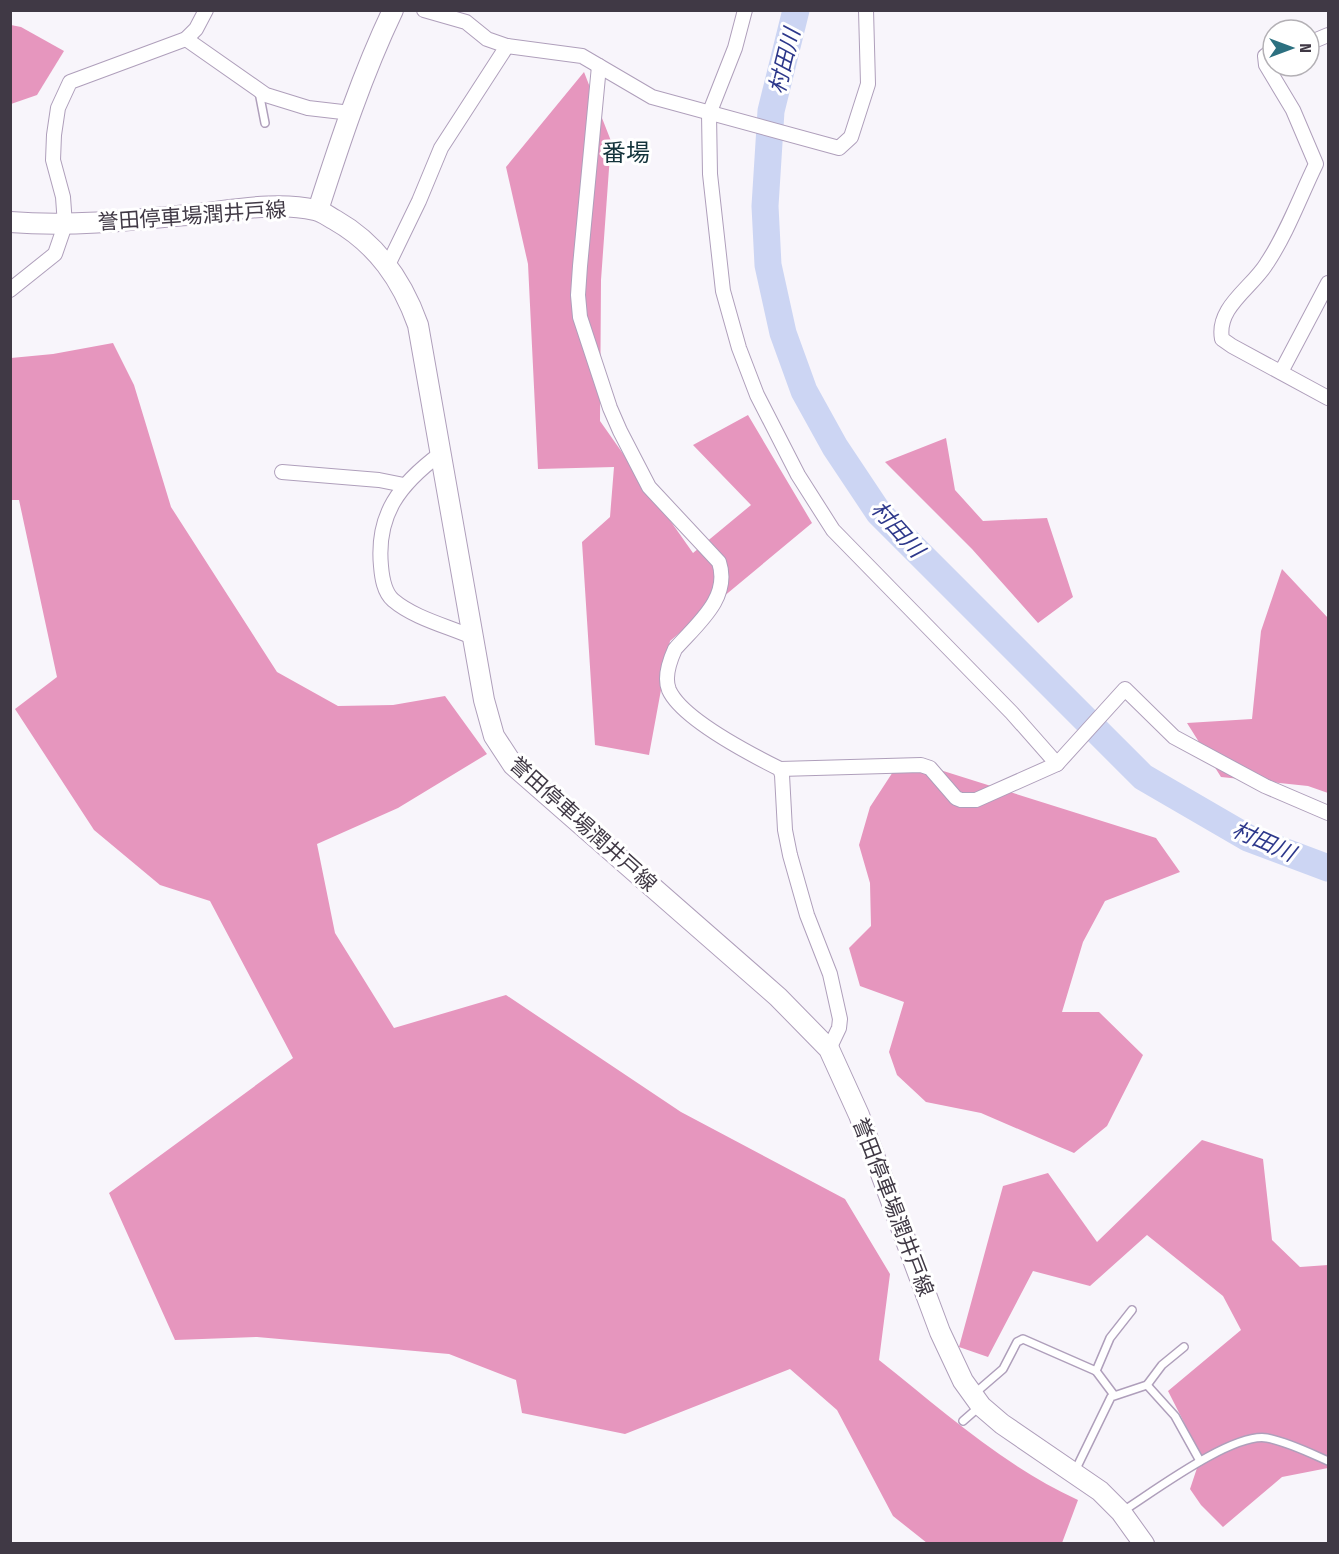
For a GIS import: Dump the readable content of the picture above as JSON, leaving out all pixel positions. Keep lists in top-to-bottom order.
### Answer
{
  "streets": {
    "main road": ["誉田停車場潤井戸線"]
  },
  "districts": ["番場"],
  "water": ["村田川"],
  "north": "right"
}
